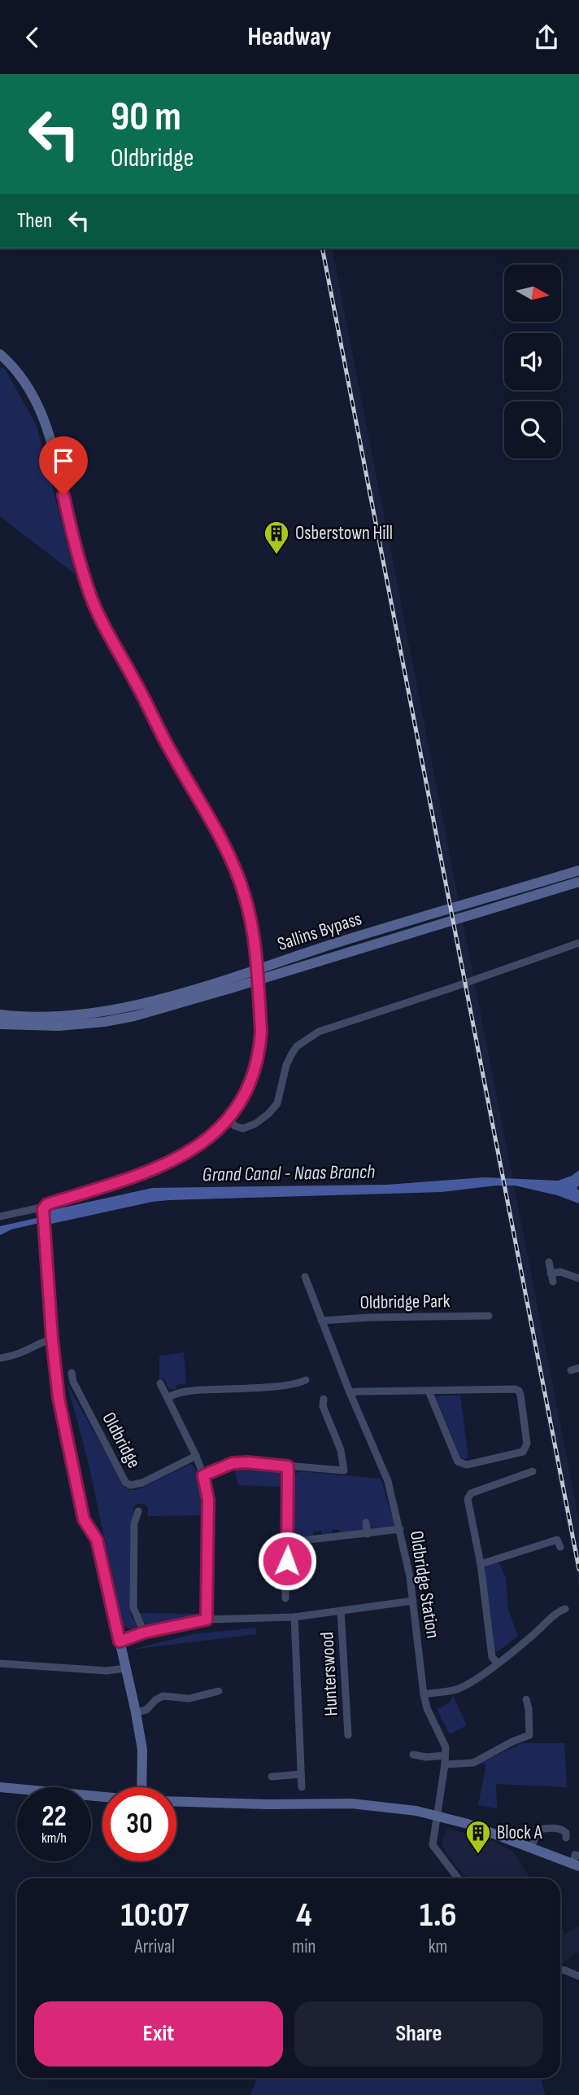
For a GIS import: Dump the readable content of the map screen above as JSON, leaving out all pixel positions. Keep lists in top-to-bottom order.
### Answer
{
  "streets": {
    "street": [
      "Sallins Bypass",
      "Oldbridge Park",
      "Oldbridge",
      "Oldbridge Station",
      "Hunterswood"
    ]
  },
  "water": ["Grand Canal - Naas Branch"],
  "places": {
    "building": ["Osberstown Hill", "Block A"]
  },
  "north": "right",
  "page": {
    "header": "Headway",
    "turn": ["90 m", "Oldbridge"],
    "then": "Then",
    "speed": "22 km/h",
    "limit": "30",
    "eta": [
      "10:07",
      "Arrival",
      "4",
      "min",
      "1.6",
      "km"
    ],
    "buttons": ["Exit", "Share"]
  }
}
